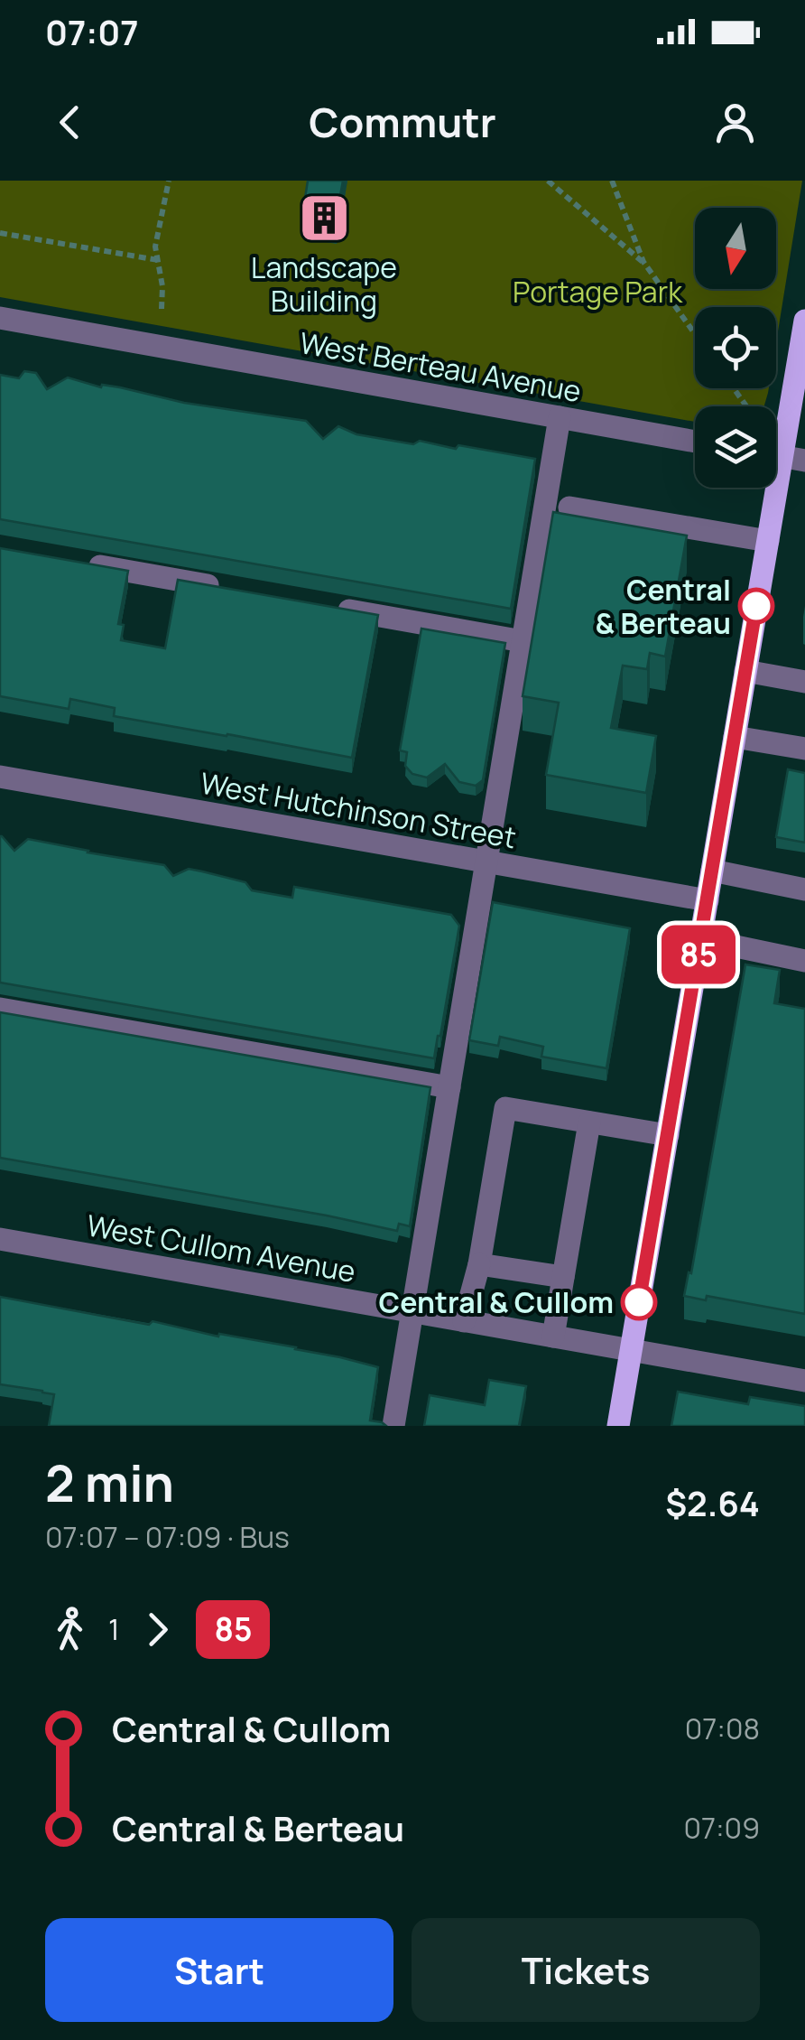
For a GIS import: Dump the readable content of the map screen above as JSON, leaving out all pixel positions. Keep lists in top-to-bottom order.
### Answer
{
  "streets": {
    "street": ["West Berteau Avenue", "West Hutchinson Street", "West Cullom Avenue"]
  },
  "parks": ["Portage Park"],
  "places": {
    "building": ["Landscape Building"],
    "other": ["Central & Berteau", "Central & Cullom"]
  },
  "lines": ["bus line 85"],
  "north": "bottom",
  "page": {
    "status": "07:07",
    "header": "Commutr",
    "on_map": "85",
    "heading": ["2 min", "07:07 – 07:09 · Bus", "$2.64"],
    "legs": ["1", "85"],
    "list": [
      {
        "name": "Central & Cullom",
        "value": "07:08"
      },
      {
        "name": "Central & Berteau",
        "value": "07:09"
      }
    ],
    "buttons": ["Start", "Tickets"]
  }
}
